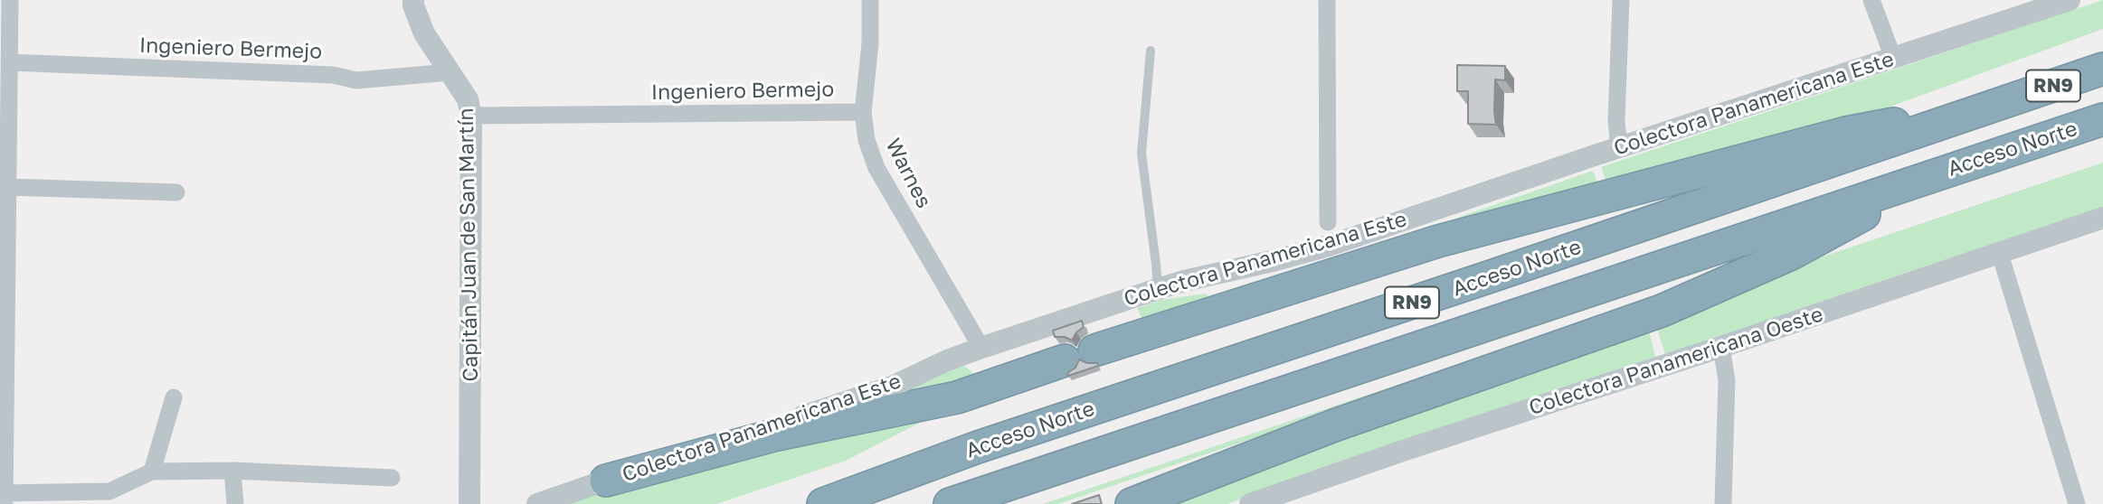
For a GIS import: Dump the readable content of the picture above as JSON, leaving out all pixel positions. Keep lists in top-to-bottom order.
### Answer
{
  "streets": {
    "highway": ["RN9", "Acceso Norte"],
    "street": [
      "Ingeniero Bermejo",
      "Colectora Panamericana Este",
      "Warnes",
      "Capitán Juan de San Martín",
      "Colectora Panamericana Oeste"
    ]
  },
  "crossings": [
    ["Ingeniero Bermejo", "Warnes"],
    ["Ingeniero Bermejo", "Capitán Juan de San Martín"],
    ["Colectora Panamericana Este", "Warnes"]
  ]
}
